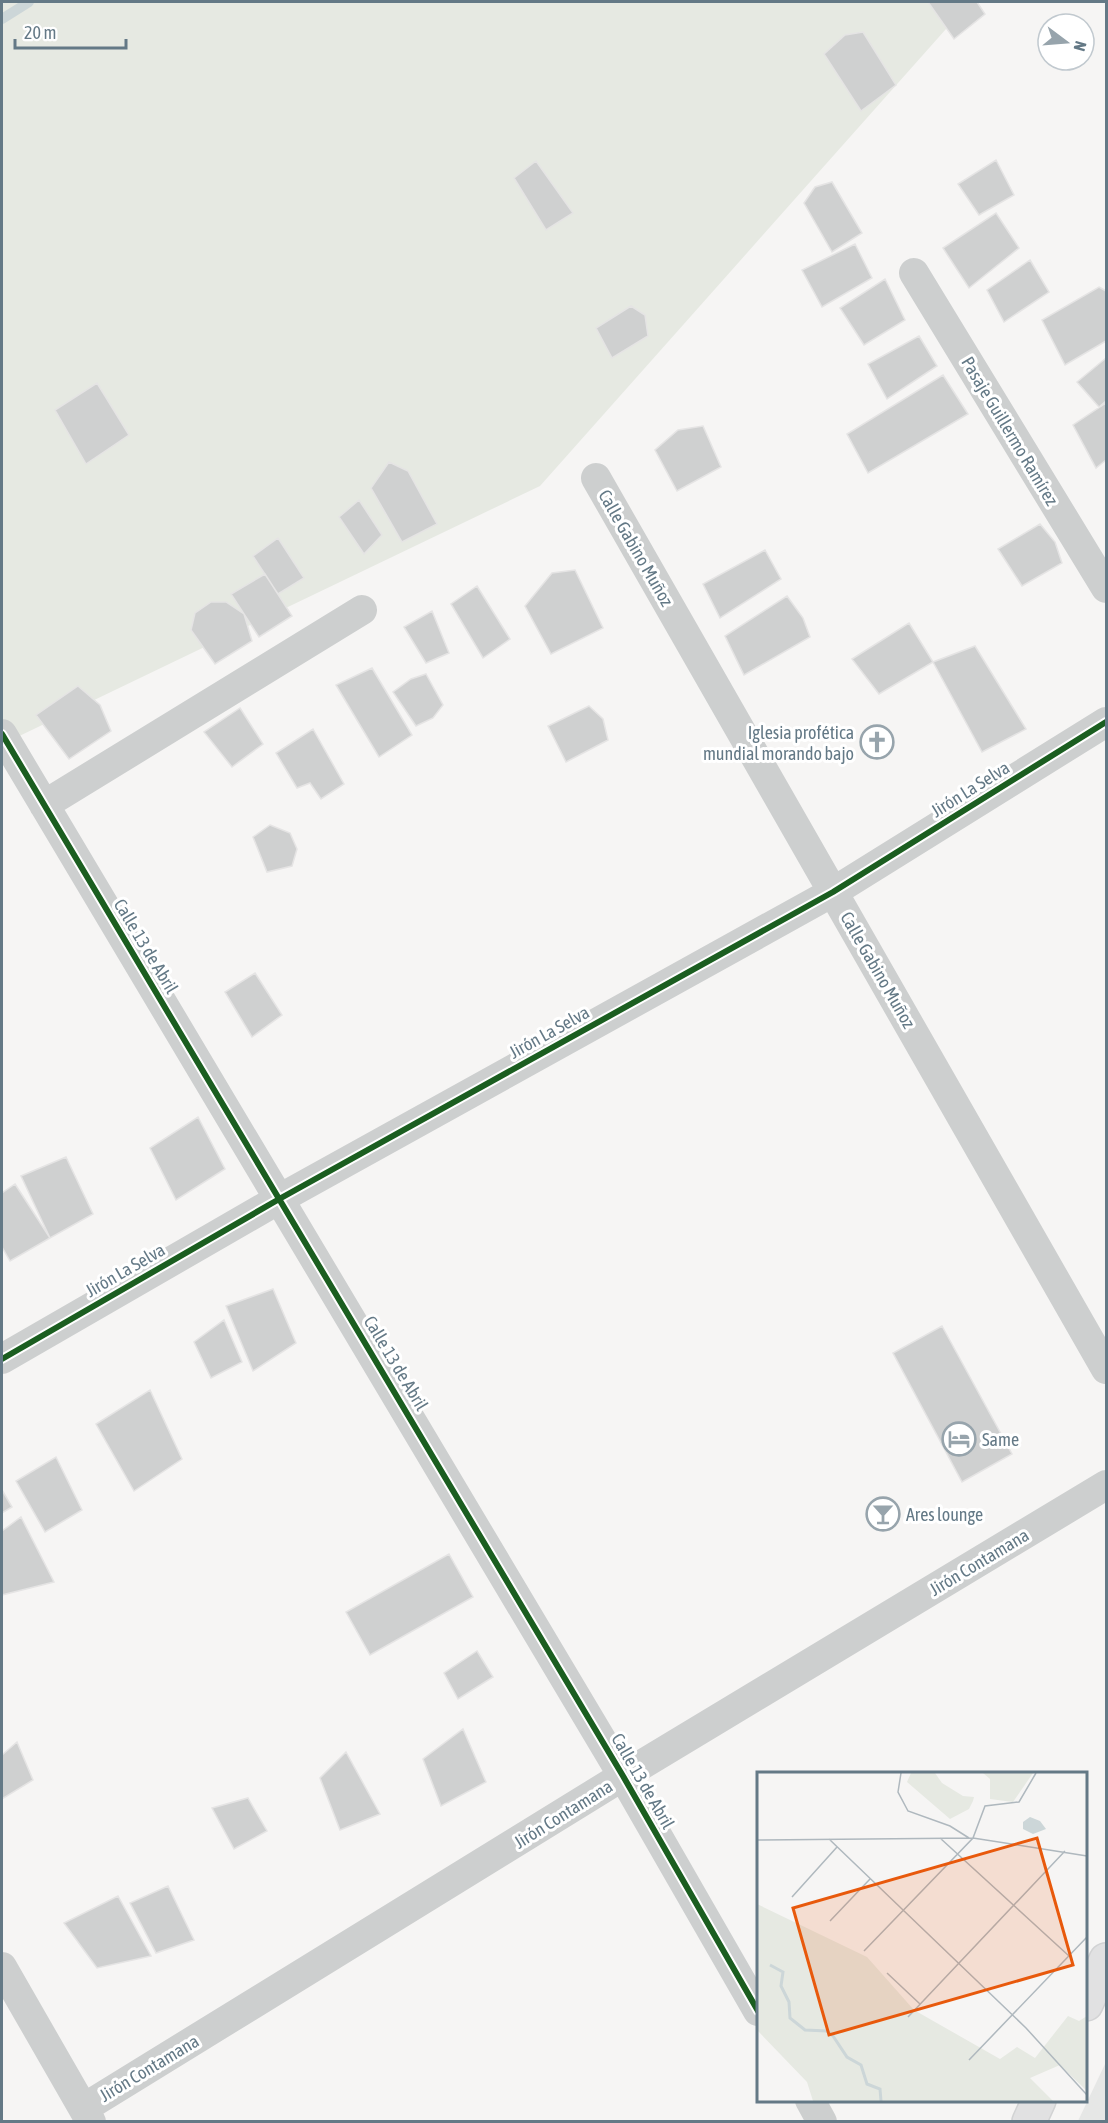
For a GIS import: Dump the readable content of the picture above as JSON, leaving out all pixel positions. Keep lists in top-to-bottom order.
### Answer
{
  "streets": {
    "street": [
      "Pasaje Guillermo Ramírez",
      "Calle Gabino Muñoz",
      "Jirón La Selva",
      "Calle 13 de Abril",
      "Jirón Contamana"
    ]
  },
  "crossings": [
    ["Calle Gabino Muñoz", "Jirón La Selva"],
    ["Jirón La Selva", "Calle 13 de Abril"],
    ["Calle 13 de Abril", "Jirón Contamana"]
  ],
  "places": {
    "church": ["Iglesia profética mundial morando bajo"],
    "hotel": ["Same"],
    "bar": ["Ares lounge"]
  },
  "scale_bar": "20 m",
  "north": "right"
}
